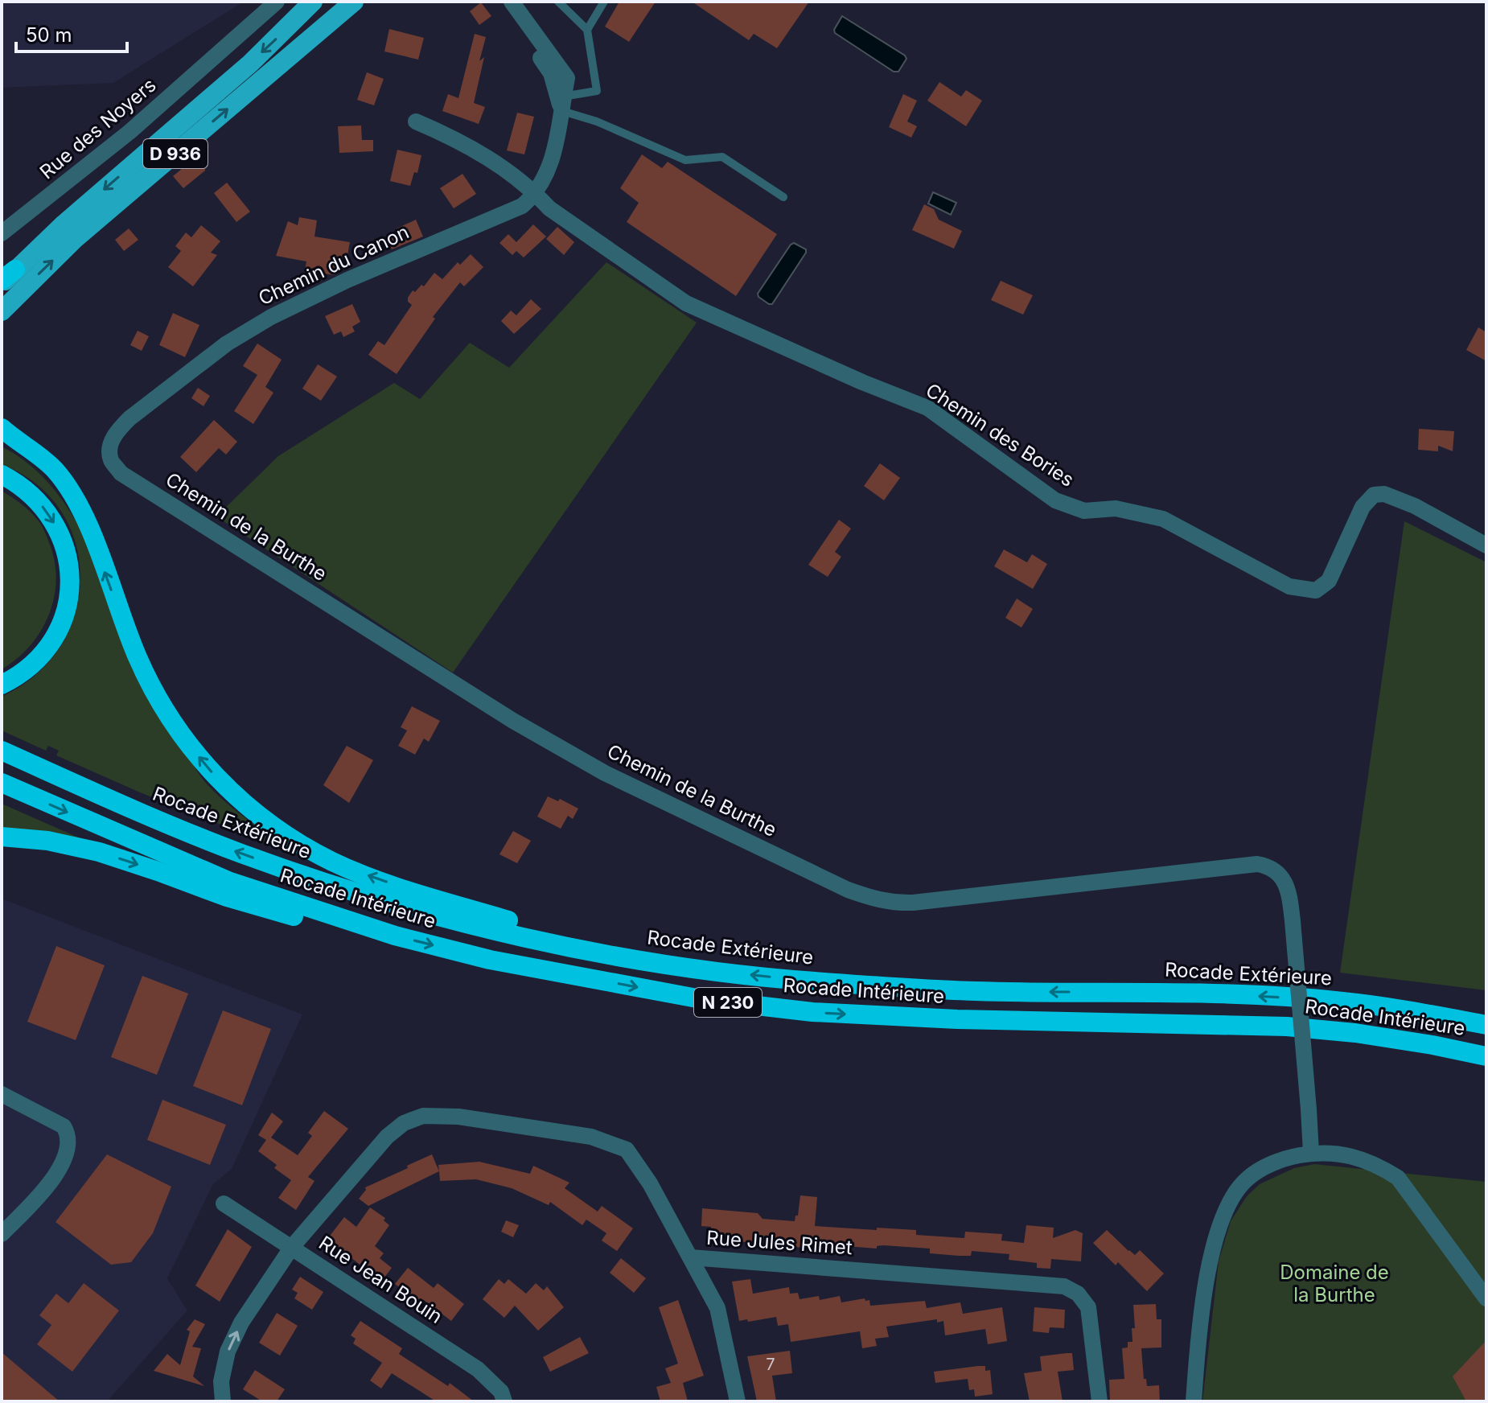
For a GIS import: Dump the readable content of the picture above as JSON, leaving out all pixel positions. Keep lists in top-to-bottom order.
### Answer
{
  "streets": {
    "highway": ["Rocade Extérieure", "Rocade Intérieure", "N 230"],
    "main road": ["D 936"],
    "street": [
      "Rue des Noyers",
      "Chemin du Canon",
      "Chemin des Bories",
      "Chemin de la Burthe",
      "Rue Jules Rimet",
      "Rue Jean Bouin"
    ]
  },
  "crossings": [
    ["Chemin du Canon", "Chemin des Bories"],
    ["Chemin du Canon", "Chemin de la Burthe"],
    ["Rue Jules Rimet", "Rue Jean Bouin"]
  ],
  "one_way": ["Rocade Extérieure", "Rocade Intérieure"],
  "parks": ["Domaine de la Burthe"],
  "house_numbers": ["7"],
  "scale_bar": "50 m"
}
